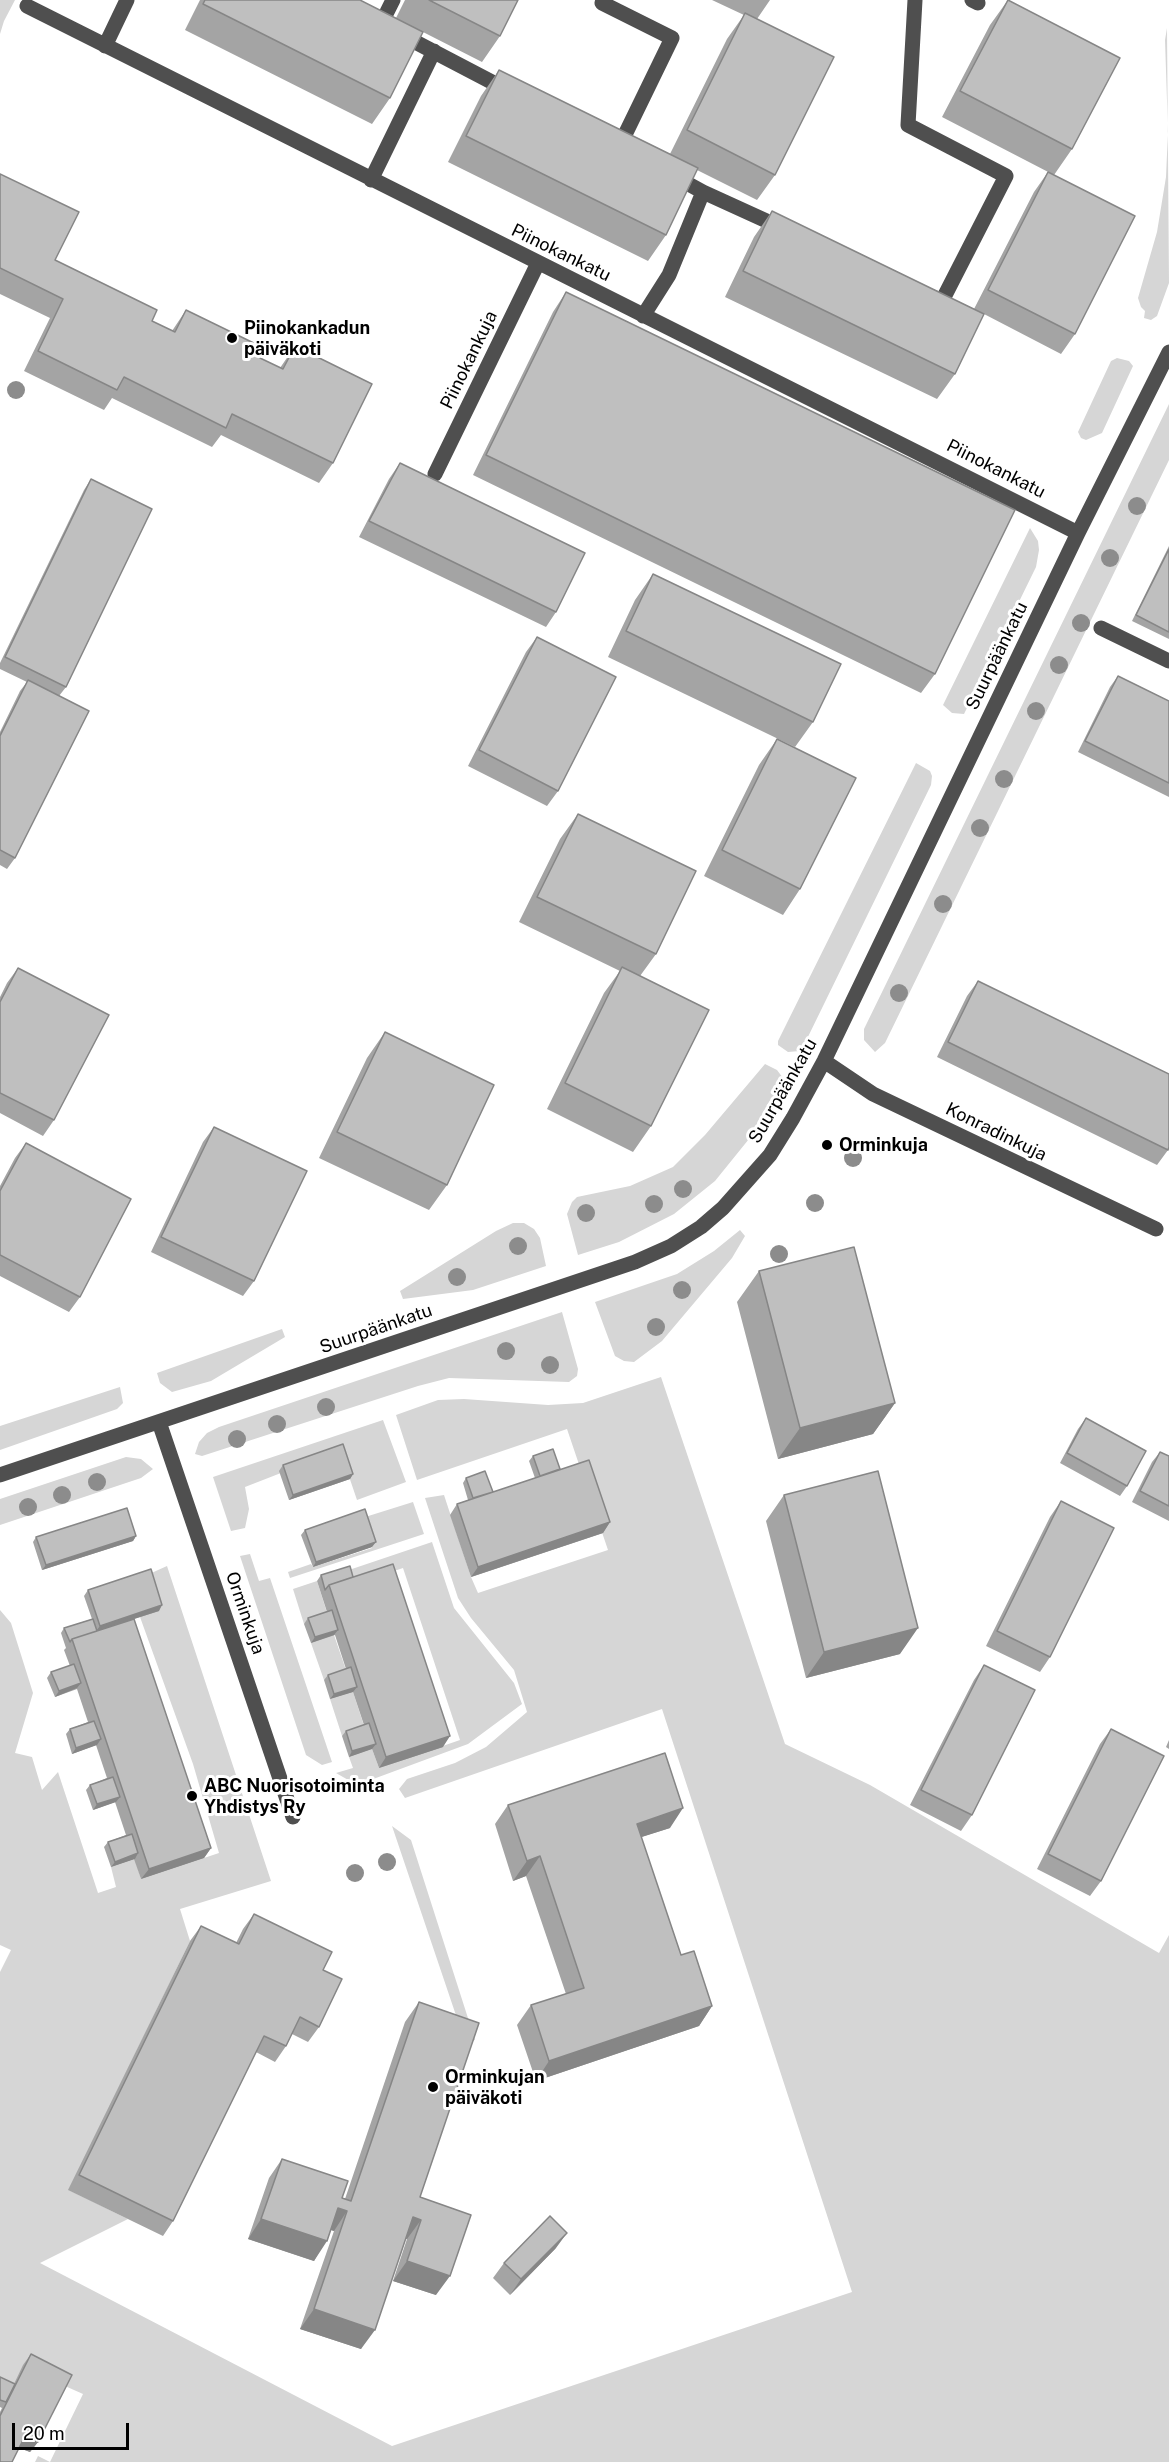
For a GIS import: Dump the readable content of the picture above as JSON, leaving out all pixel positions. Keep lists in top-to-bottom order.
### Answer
{
  "streets": {
    "street": [
      "Piinokankatu",
      "Piinokankuja",
      "Suurpäänkatu",
      "Konradinkuja",
      "Orminkuja"
    ]
  },
  "crossings": [
    ["Piinokankatu", "Piinokankuja"],
    ["Piinokankatu", "Suurpäänkatu"],
    ["Suurpäänkatu", "Konradinkuja"],
    ["Suurpäänkatu", "Orminkuja"]
  ],
  "places": [
    "Piinokankadun päiväkoti",
    "Orminkuja",
    "ABC Nuorisotoiminta Yhdistys Ry",
    "Orminkujan päiväkoti"
  ],
  "scale_bar": "20 m"
}
